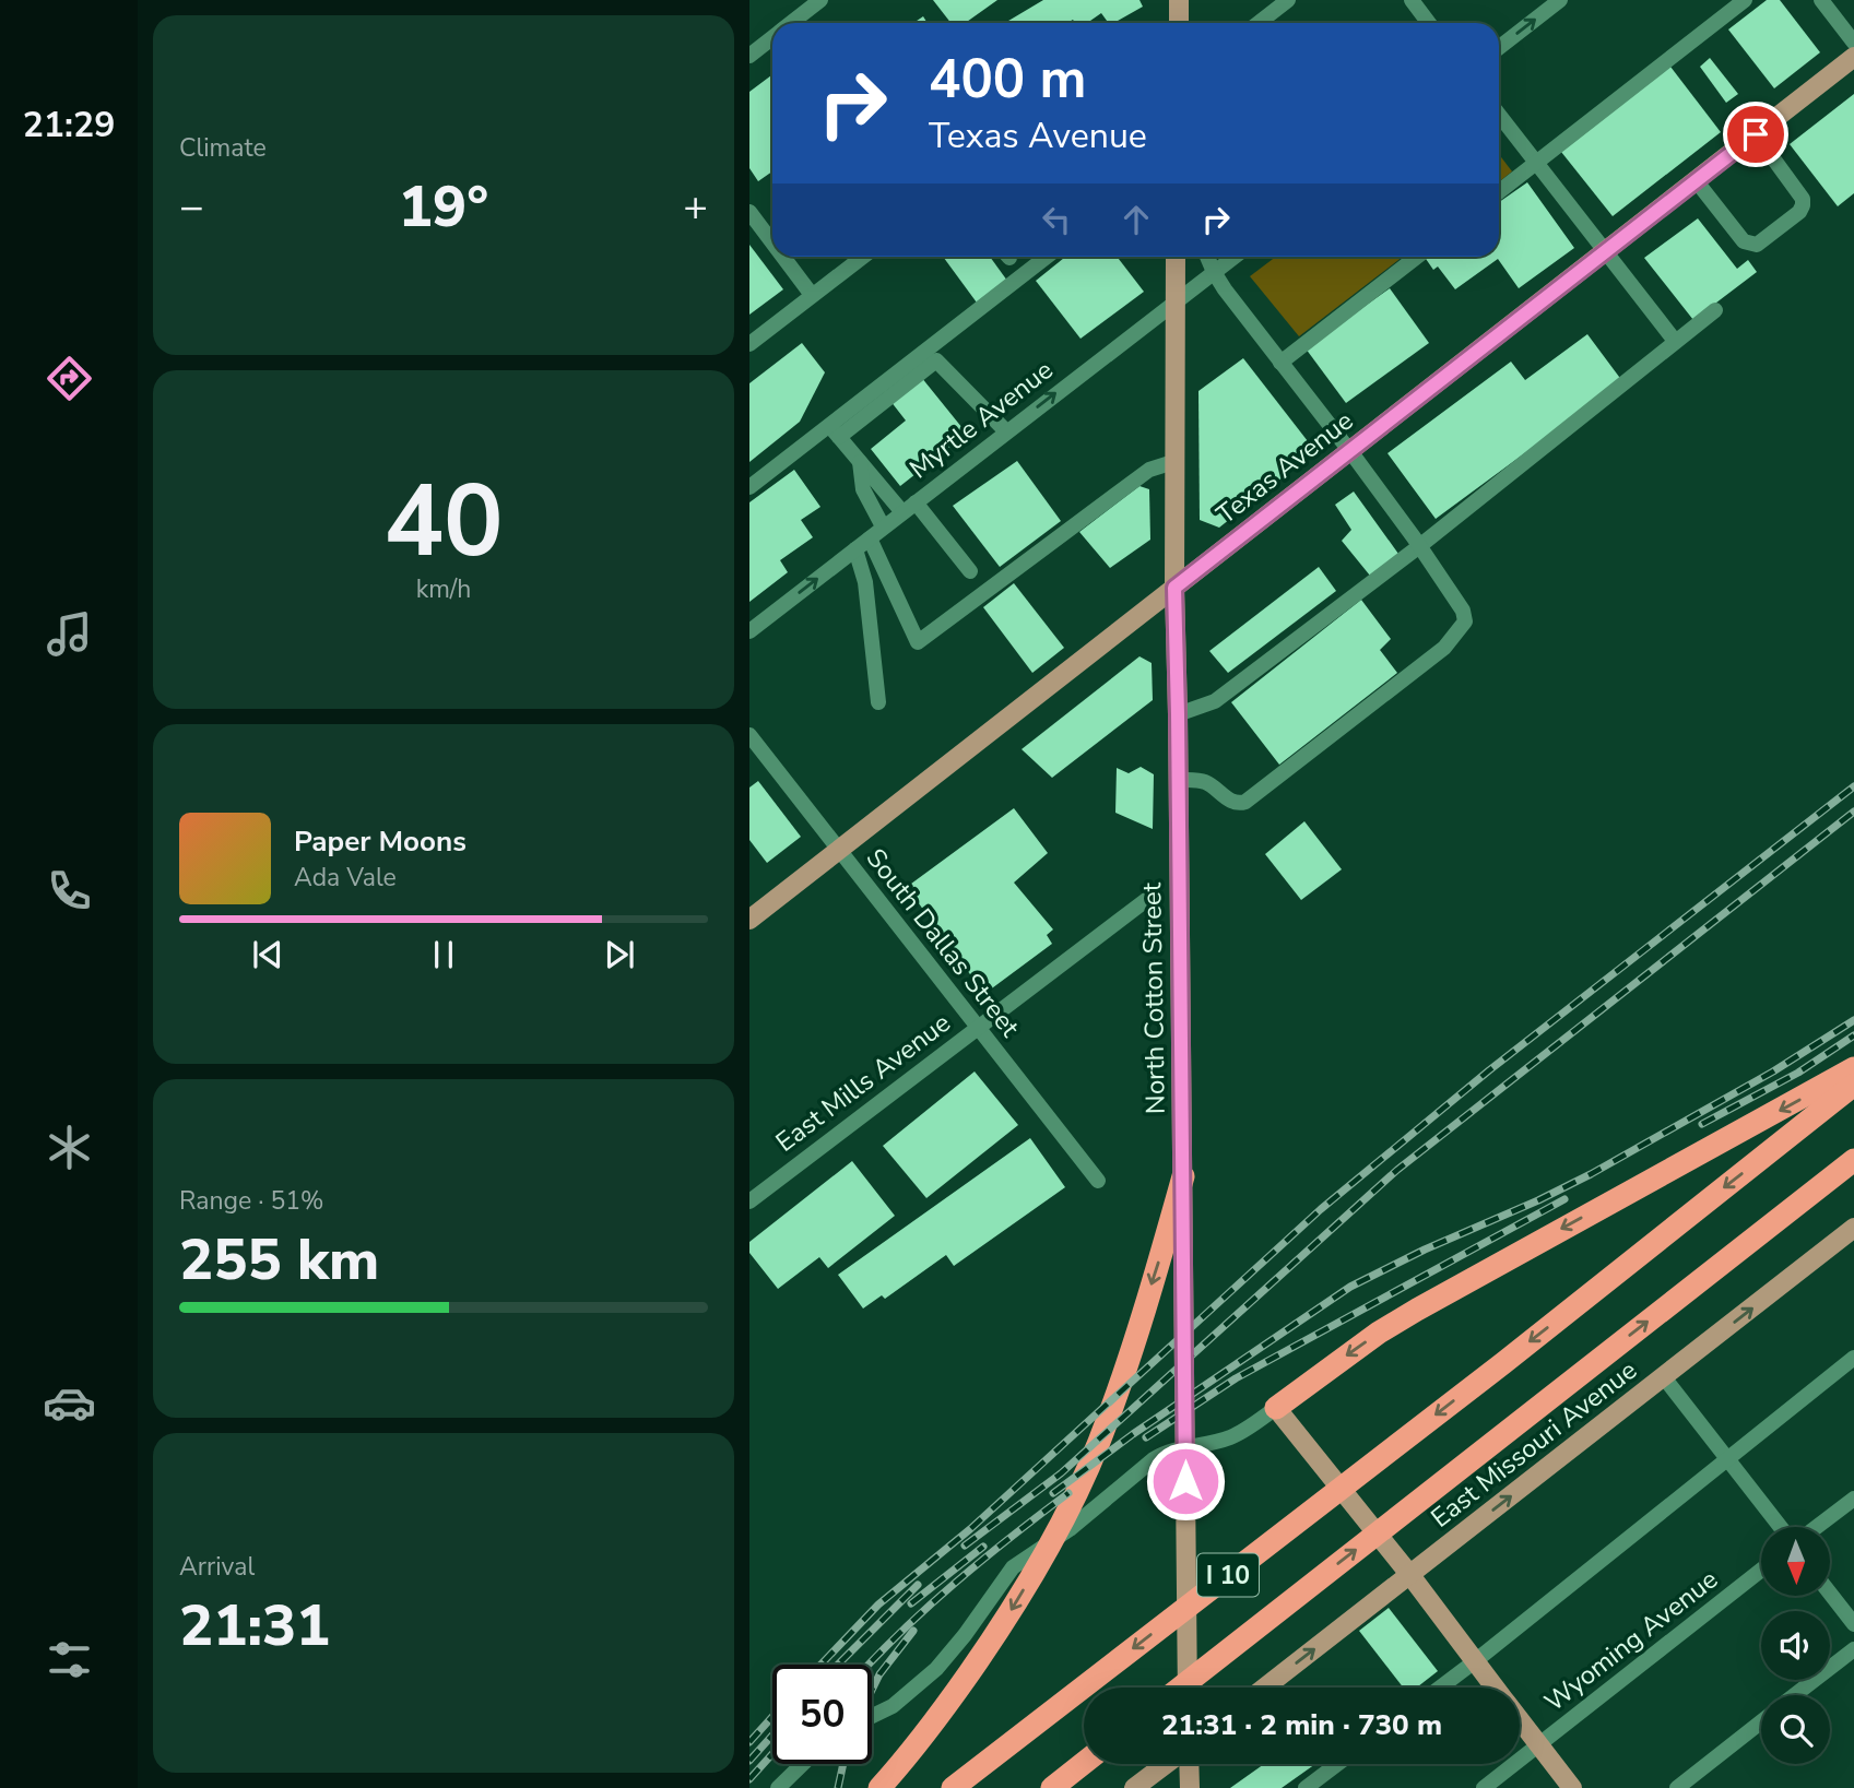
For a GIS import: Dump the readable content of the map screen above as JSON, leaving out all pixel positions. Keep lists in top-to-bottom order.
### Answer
{
  "streets": {
    "highway": ["I 10"],
    "main road": ["Texas Avenue", "North Cotton Street", "East Missouri Avenue"],
    "street": [
      "Myrtle Avenue",
      "South Dallas Street",
      "East Mills Avenue",
      "Wyoming Avenue"
    ]
  },
  "crossings": [
    ["Myrtle Avenue", "North Cotton Street"],
    ["Texas Avenue", "South Dallas Street"],
    ["Texas Avenue", "North Cotton Street"],
    ["South Dallas Street", "East Mills Avenue"]
  ],
  "one_way": ["East Missouri Avenue"],
  "north": "bottom",
  "page": {
    "tabs": "21:29",
    "tile": [
      "Climate",
      ["40", "km/h"],
      ["Range · 51%", "255 km"],
      ["Arrival", "21:31"]
    ],
    "turn": ["400 m", "Texas Avenue"],
    "heat": ["−", "19°", "+"],
    "song": ["Paper Moons", "Ada Vale"],
    "limit": "50",
    "trip": "21:31 · 2 min · 730 m"
  }
}
